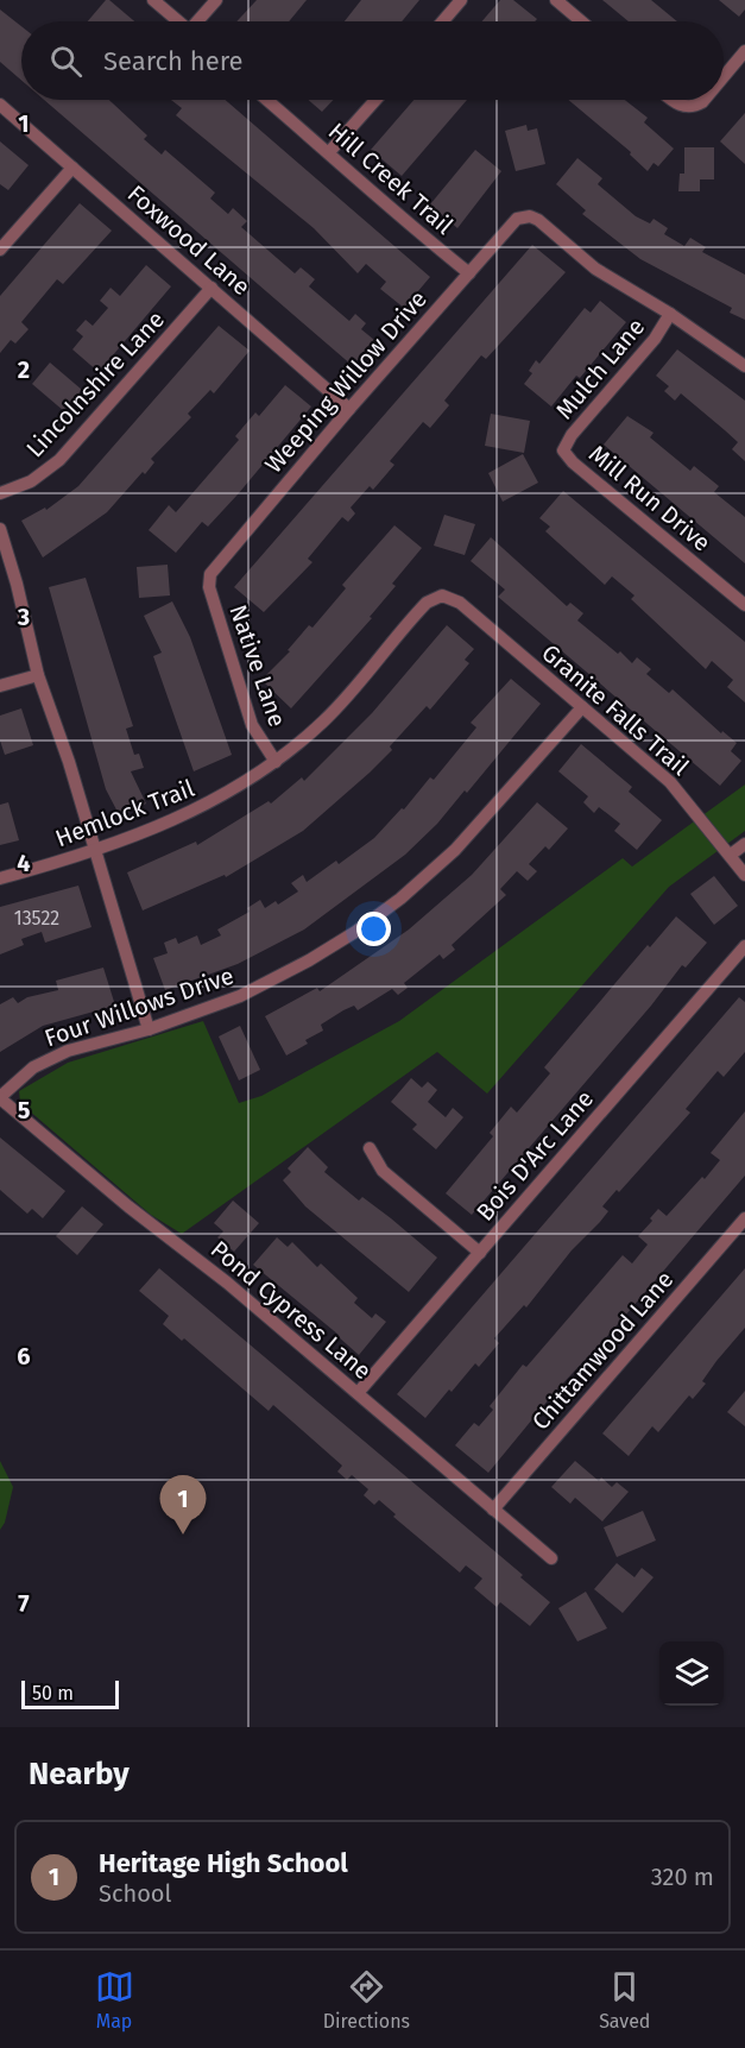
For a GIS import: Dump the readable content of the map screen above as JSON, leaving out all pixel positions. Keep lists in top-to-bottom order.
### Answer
{
  "streets": {
    "street": [
      "Hill Creek Trail",
      "Foxwood Lane",
      "Mulch Lane",
      "Weeping Willow Drive",
      "Lincolnshire Lane",
      "Mill Run Drive",
      "Native Lane",
      "Granite Falls Trail",
      "Hemlock Trail",
      "Four Willows Drive",
      "Bois D'Arc Lane",
      "Pond Cypress Lane",
      "Chittamwood Lane"
    ]
  },
  "crossings": [
    ["Hill Creek Trail", "Weeping Willow Drive"],
    ["Foxwood Lane", "Weeping Willow Drive"],
    ["Foxwood Lane", "Lincolnshire Lane"],
    ["Mulch Lane", "Weeping Willow Drive"],
    ["Mulch Lane", "Mill Run Drive"],
    ["Weeping Willow Drive", "Native Lane"],
    ["Native Lane", "Hemlock Trail"],
    ["Granite Falls Trail", "Hemlock Trail"],
    ["Granite Falls Trail", "Four Willows Drive"],
    ["Four Willows Drive", "Pond Cypress Lane"],
    ["Bois D'Arc Lane", "Pond Cypress Lane"],
    ["Pond Cypress Lane", "Chittamwood Lane"]
  ],
  "house_numbers": ["13522"],
  "scale_bar": "50 m",
  "page": {
    "search": "Search here",
    "pins": "1",
    "scale": "50 m",
    "heading": "Nearby",
    "list": [
      {
        "mark": "1",
        "name": "Heritage High School",
        "note": "School",
        "value": "320 m"
      }
    ],
    "nav": ["Map", "Directions", "Saved"]
  },
  "grid": {
    "rows": [
      "1",
      "2",
      "3",
      "4",
      "5",
      "6",
      "7"
    ]
  }
}
